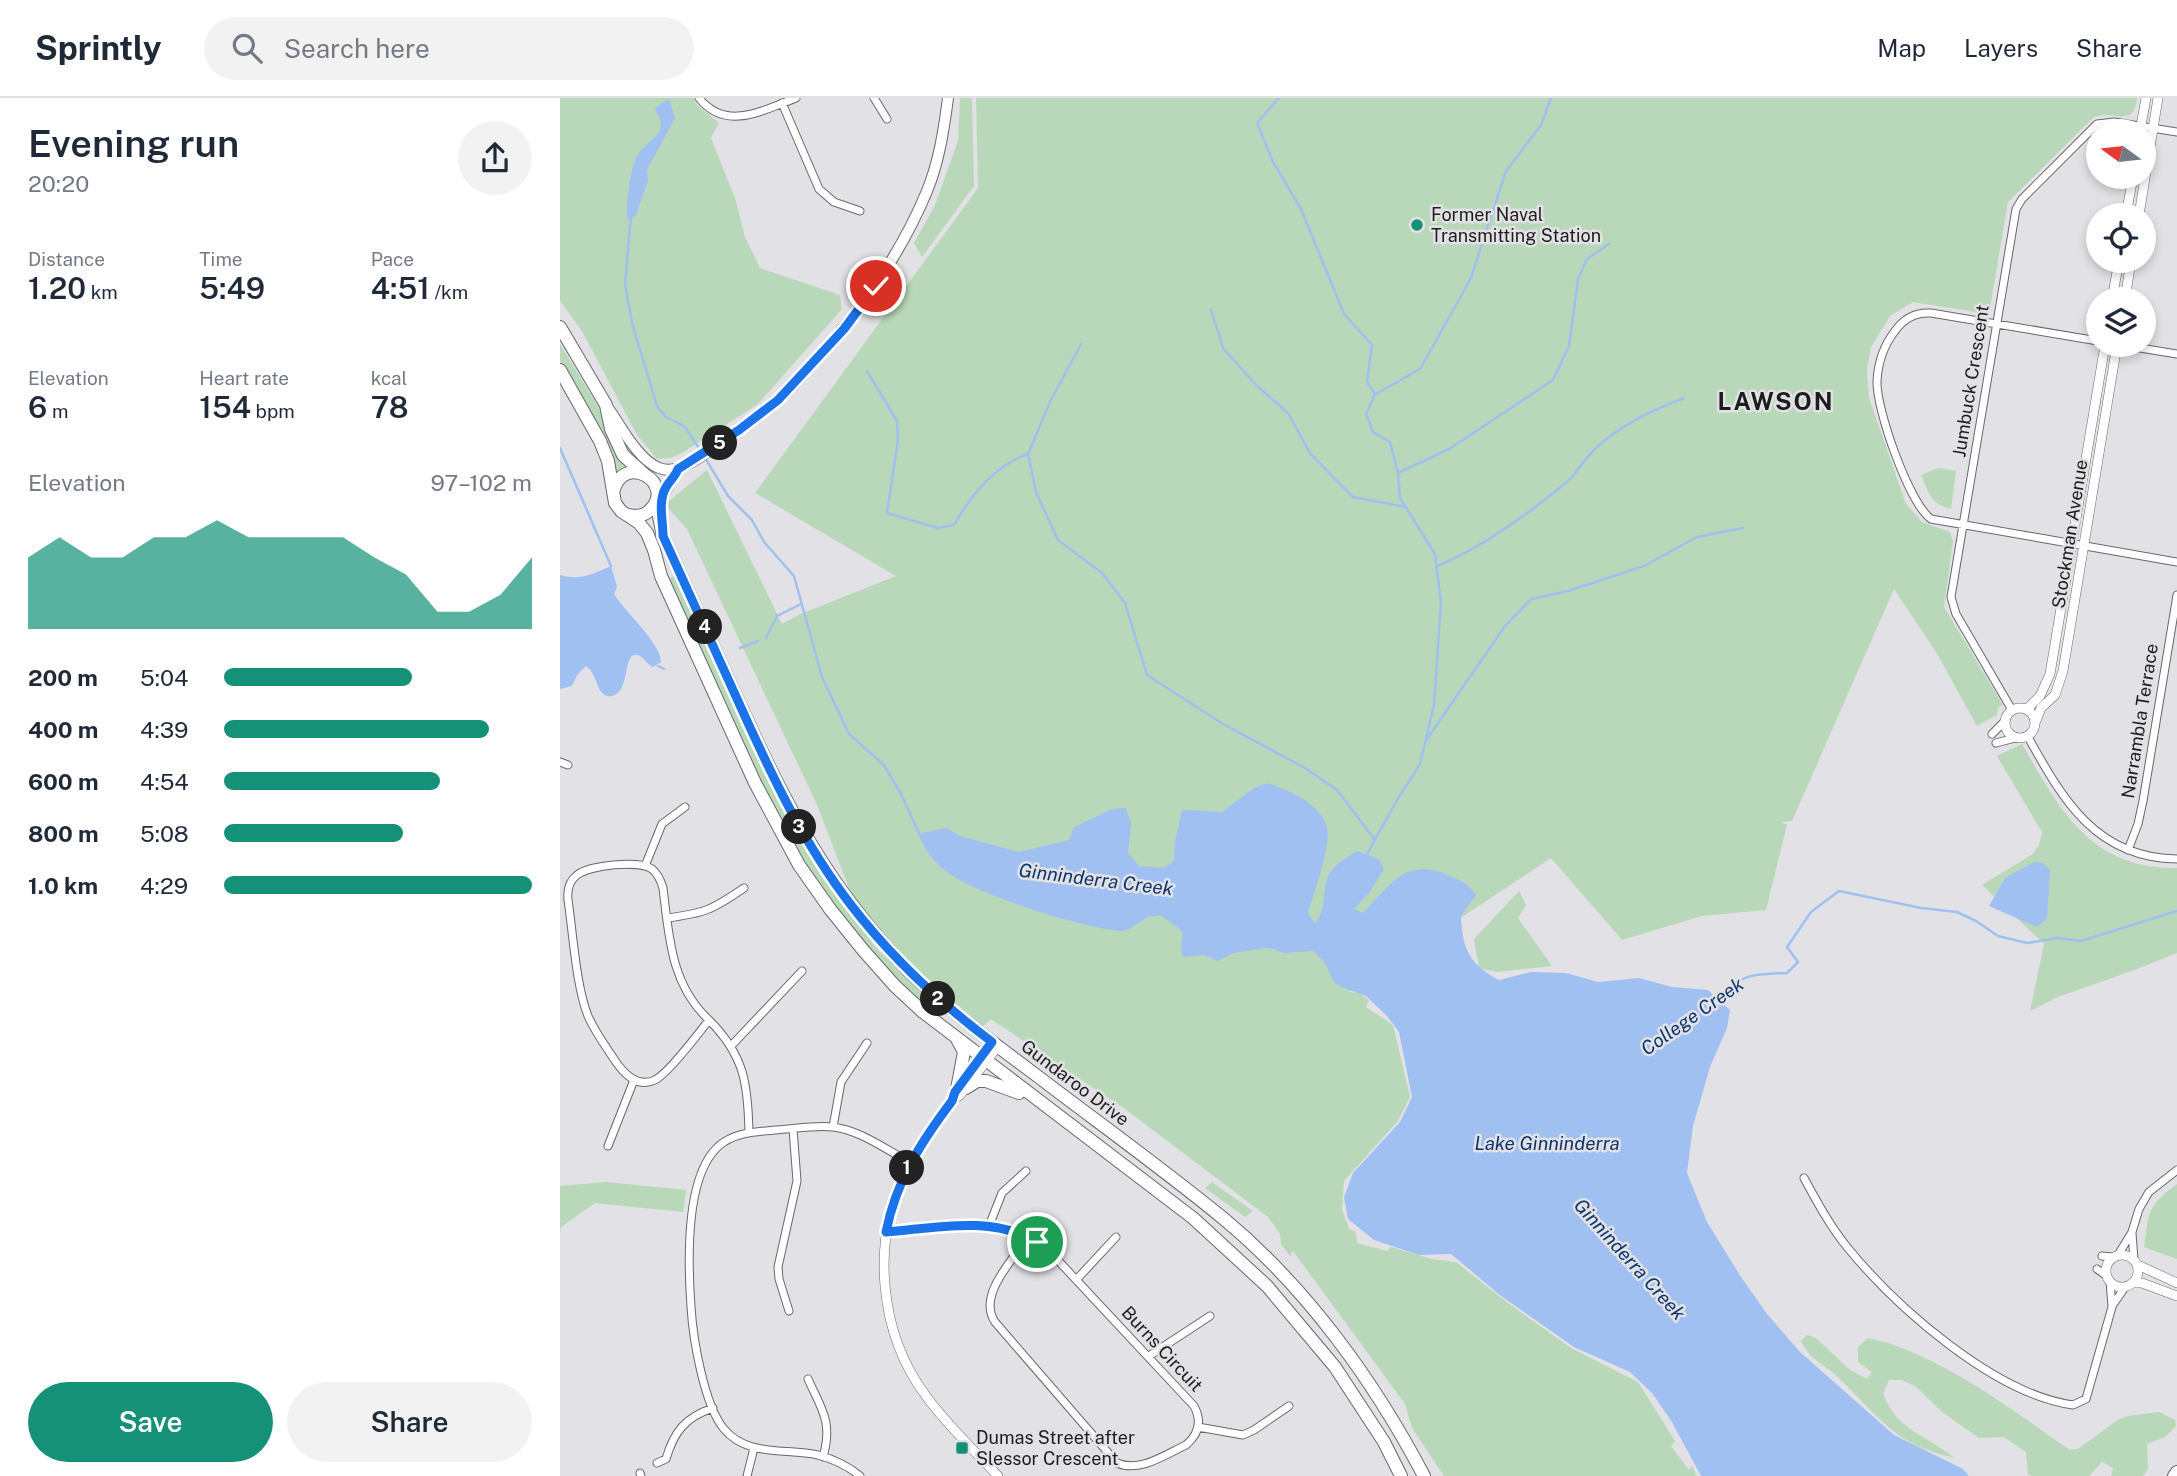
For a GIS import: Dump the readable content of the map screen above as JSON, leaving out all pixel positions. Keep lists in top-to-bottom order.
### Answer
{
  "streets": {
    "main road": ["Gundaroo Drive"],
    "street": [
      "Jumbuck Crescent",
      "Stockman Avenue",
      "Narrambla Terrace",
      "Burns Circuit"
    ]
  },
  "crossings": [
    ["Jumbuck Crescent", "Stockman Avenue"]
  ],
  "districts": ["LAWSON"],
  "water": ["Ginninderra Creek", "College Creek", "Lake Ginninderra"],
  "places": {
    "other": ["Former Naval Transmitting Station"],
    "transit": ["Dumas Street after Slessor Crescent"]
  },
  "north": "left",
  "page": {
    "header": "Sprintly",
    "search": "Search here",
    "nav": ["Map", "Layers", "Share"],
    "heading": ["Evening run", "20:20"],
    "stats": [
      ["Distance", "1.20 km"],
      ["Time", "5:49"],
      ["Pace", "4:51 /km"],
      ["Elevation", "6 m"],
      ["Heart rate", "154 bpm"],
      ["kcal", "78"]
    ],
    "pins": [
      "5",
      "4",
      "3",
      "2",
      "1"
    ],
    "chart": ["Elevation", "97–102 m"],
    "list": [
      {
        "name": "200 m",
        "note": "5:04"
      },
      {
        "name": "400 m",
        "note": "4:39"
      },
      {
        "name": "600 m",
        "note": "4:54"
      },
      {
        "name": "800 m",
        "note": "5:08"
      },
      {
        "name": "1.0 km",
        "note": "4:29"
      }
    ],
    "buttons": ["Save", "Share"]
  }
}
